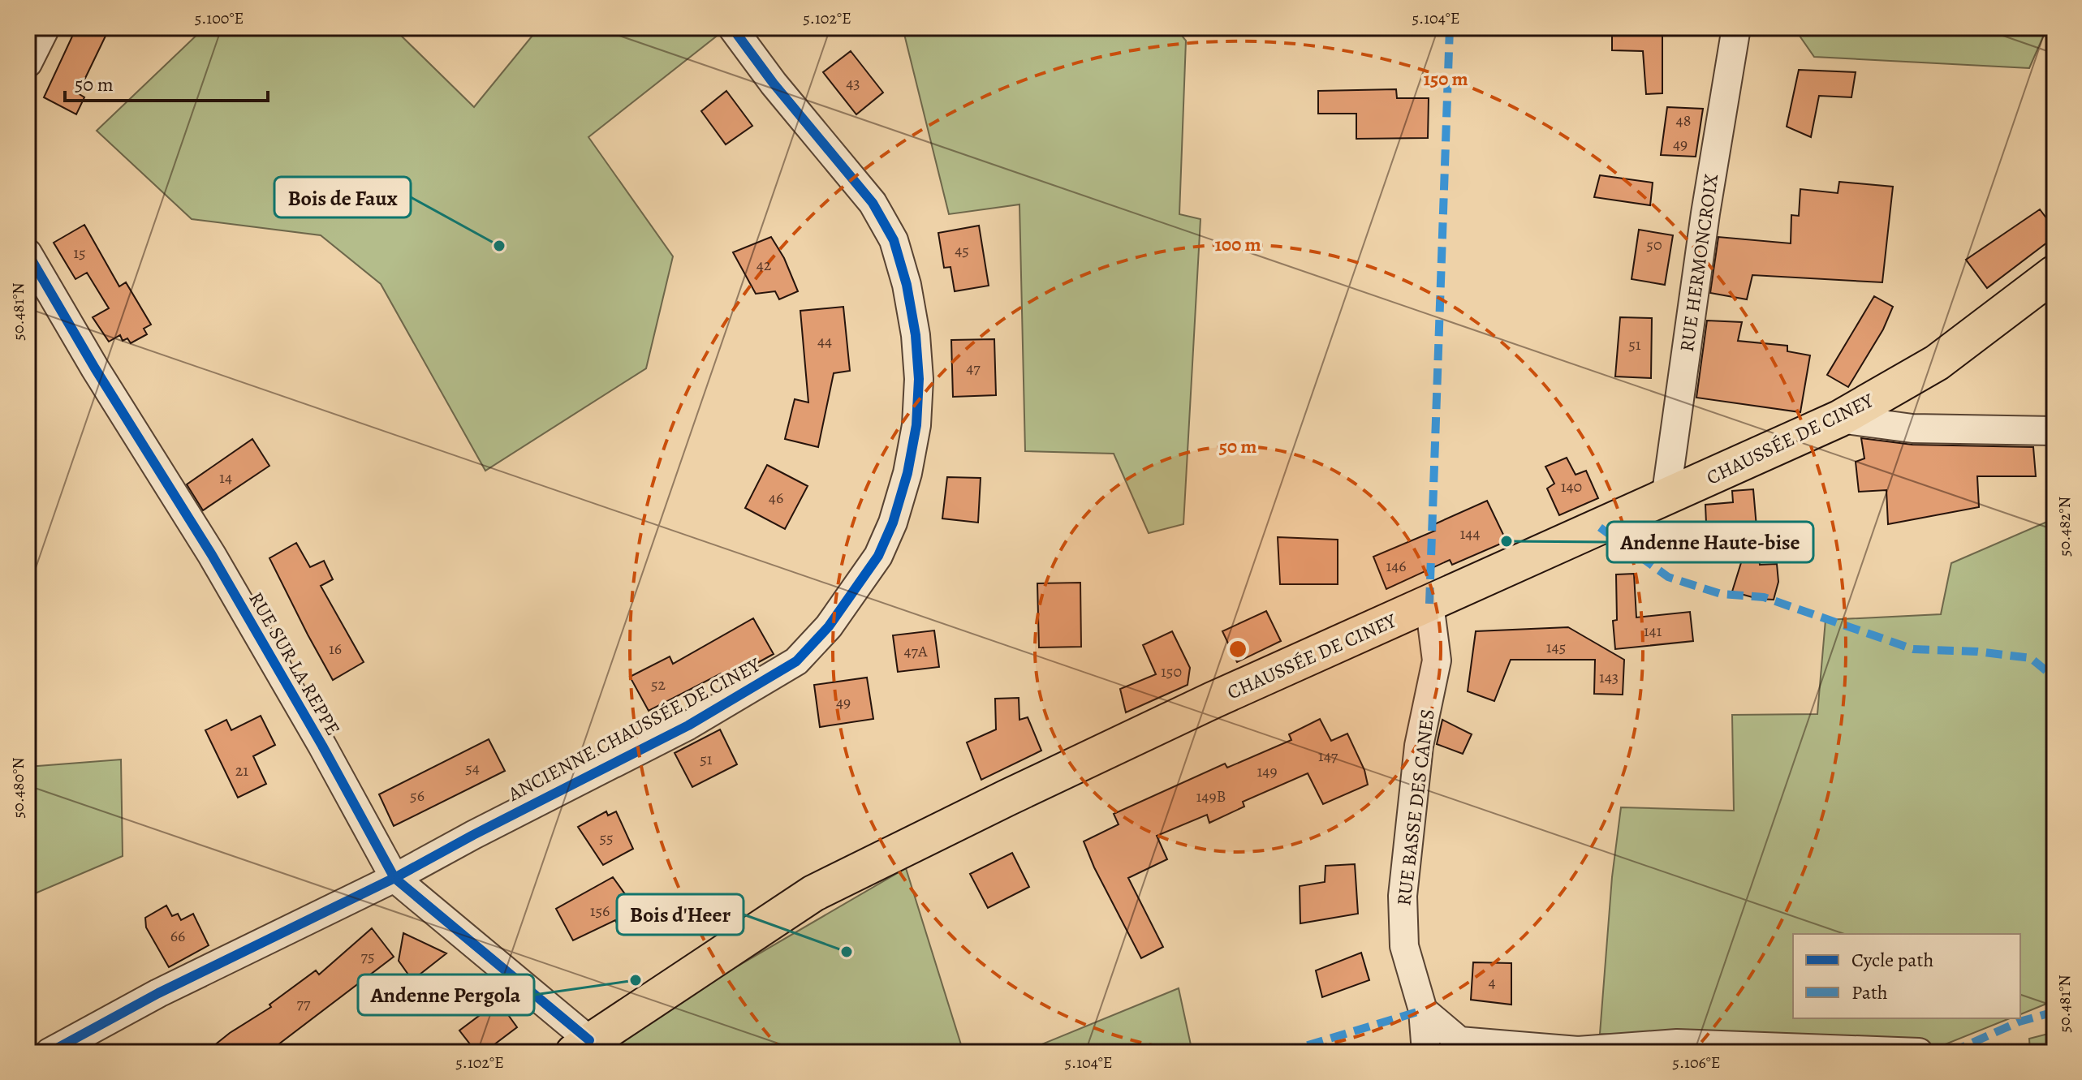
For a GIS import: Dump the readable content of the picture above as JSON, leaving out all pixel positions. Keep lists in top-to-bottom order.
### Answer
{
  "streets": {
    "main road": ["CHAUSSÉE DE CINEY"],
    "street": [
      "RUE HERMONCROIX",
      "RUE SUR LA REPPE",
      "ANCIENNE CHAUSSÉE DE CINEY",
      "RUE BASSE DES CANES"
    ]
  },
  "crossings": [
    ["RUE HERMONCROIX", "CHAUSSÉE DE CINEY"],
    ["CHAUSSÉE DE CINEY", "RUE SUR LA REPPE"],
    ["CHAUSSÉE DE CINEY", "RUE BASSE DES CANES"],
    ["RUE SUR LA REPPE", "ANCIENNE CHAUSSÉE DE CINEY"]
  ],
  "places": [
    "Bois de Faux",
    "Andenne Haute-bise",
    "Bois d'Heer",
    "Andenne Pergola"
  ],
  "house_numbers": [
    "43",
    "48",
    "49",
    "50",
    "45",
    "15",
    "42",
    "44",
    "51",
    "47",
    "14",
    "140",
    "46",
    "144",
    "146",
    "141",
    "145",
    "16",
    "47A",
    "150",
    "143",
    "52",
    "49",
    "147",
    "51",
    "54",
    "21",
    "149",
    "56",
    "149B",
    "55",
    "156",
    "66",
    "75",
    "4",
    "77"
  ],
  "legend": ["Cycle path", "Path"],
  "scale_bar": "50 m",
  "coordinates": [
    "5.100°E",
    "5.102°E",
    "5.104°E",
    "50.481°N",
    "50.482°N",
    "50.480°N",
    "5.106°E"
  ],
  "rings": ["150 m", "100 m", "50 m"]
}
